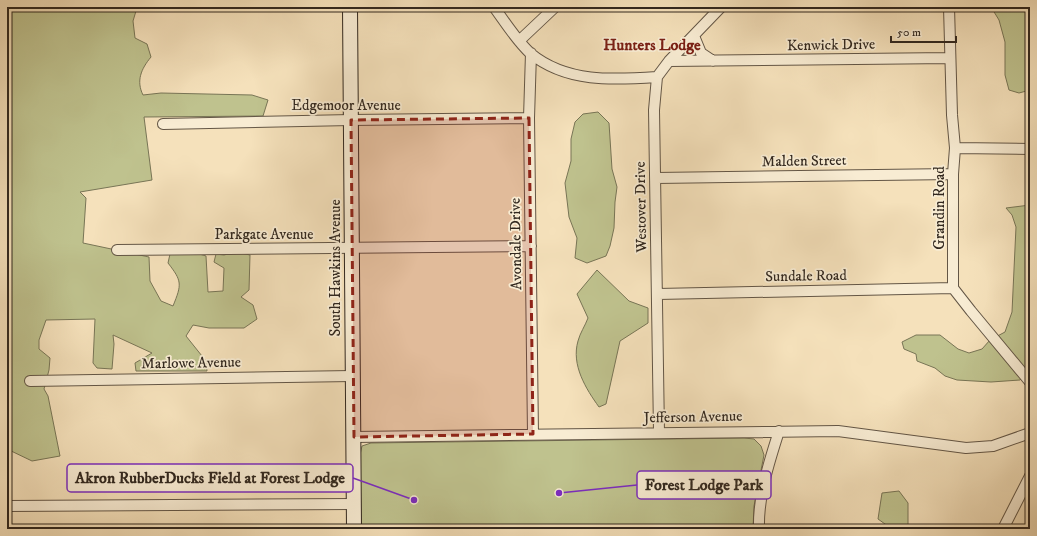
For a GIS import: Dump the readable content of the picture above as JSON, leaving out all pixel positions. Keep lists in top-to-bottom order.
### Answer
{
  "streets": {
    "main road": ["South Hawkins Avenue"],
    "street": [
      "Kenwick Drive",
      "Edgemoor Avenue",
      "Malden Street",
      "Westover Drive",
      "Grandin Road",
      "Parkgate Avenue",
      "Avondale Drive",
      "Sundale Road",
      "Marlowe Avenue",
      "Jefferson Avenue"
    ]
  },
  "crossings": [
    ["Kenwick Drive", "Grandin Road"],
    ["Edgemoor Avenue", "Avondale Drive"],
    ["Edgemoor Avenue", "South Hawkins Avenue"],
    ["Malden Street", "Westover Drive"],
    ["Malden Street", "Grandin Road"],
    ["Westover Drive", "Sundale Road"],
    ["Westover Drive", "Jefferson Avenue"],
    ["Grandin Road", "Sundale Road"],
    ["Parkgate Avenue", "Avondale Drive"],
    ["Parkgate Avenue", "South Hawkins Avenue"],
    ["Avondale Drive", "Jefferson Avenue"],
    ["South Hawkins Avenue", "Marlowe Avenue"],
    ["South Hawkins Avenue", "Jefferson Avenue"]
  ],
  "districts": ["Hunters Lodge"],
  "places": ["Forest Lodge Park", "Akron RubberDucks Field at Forest Lodge"],
  "scale_bar": "50 m"
}
